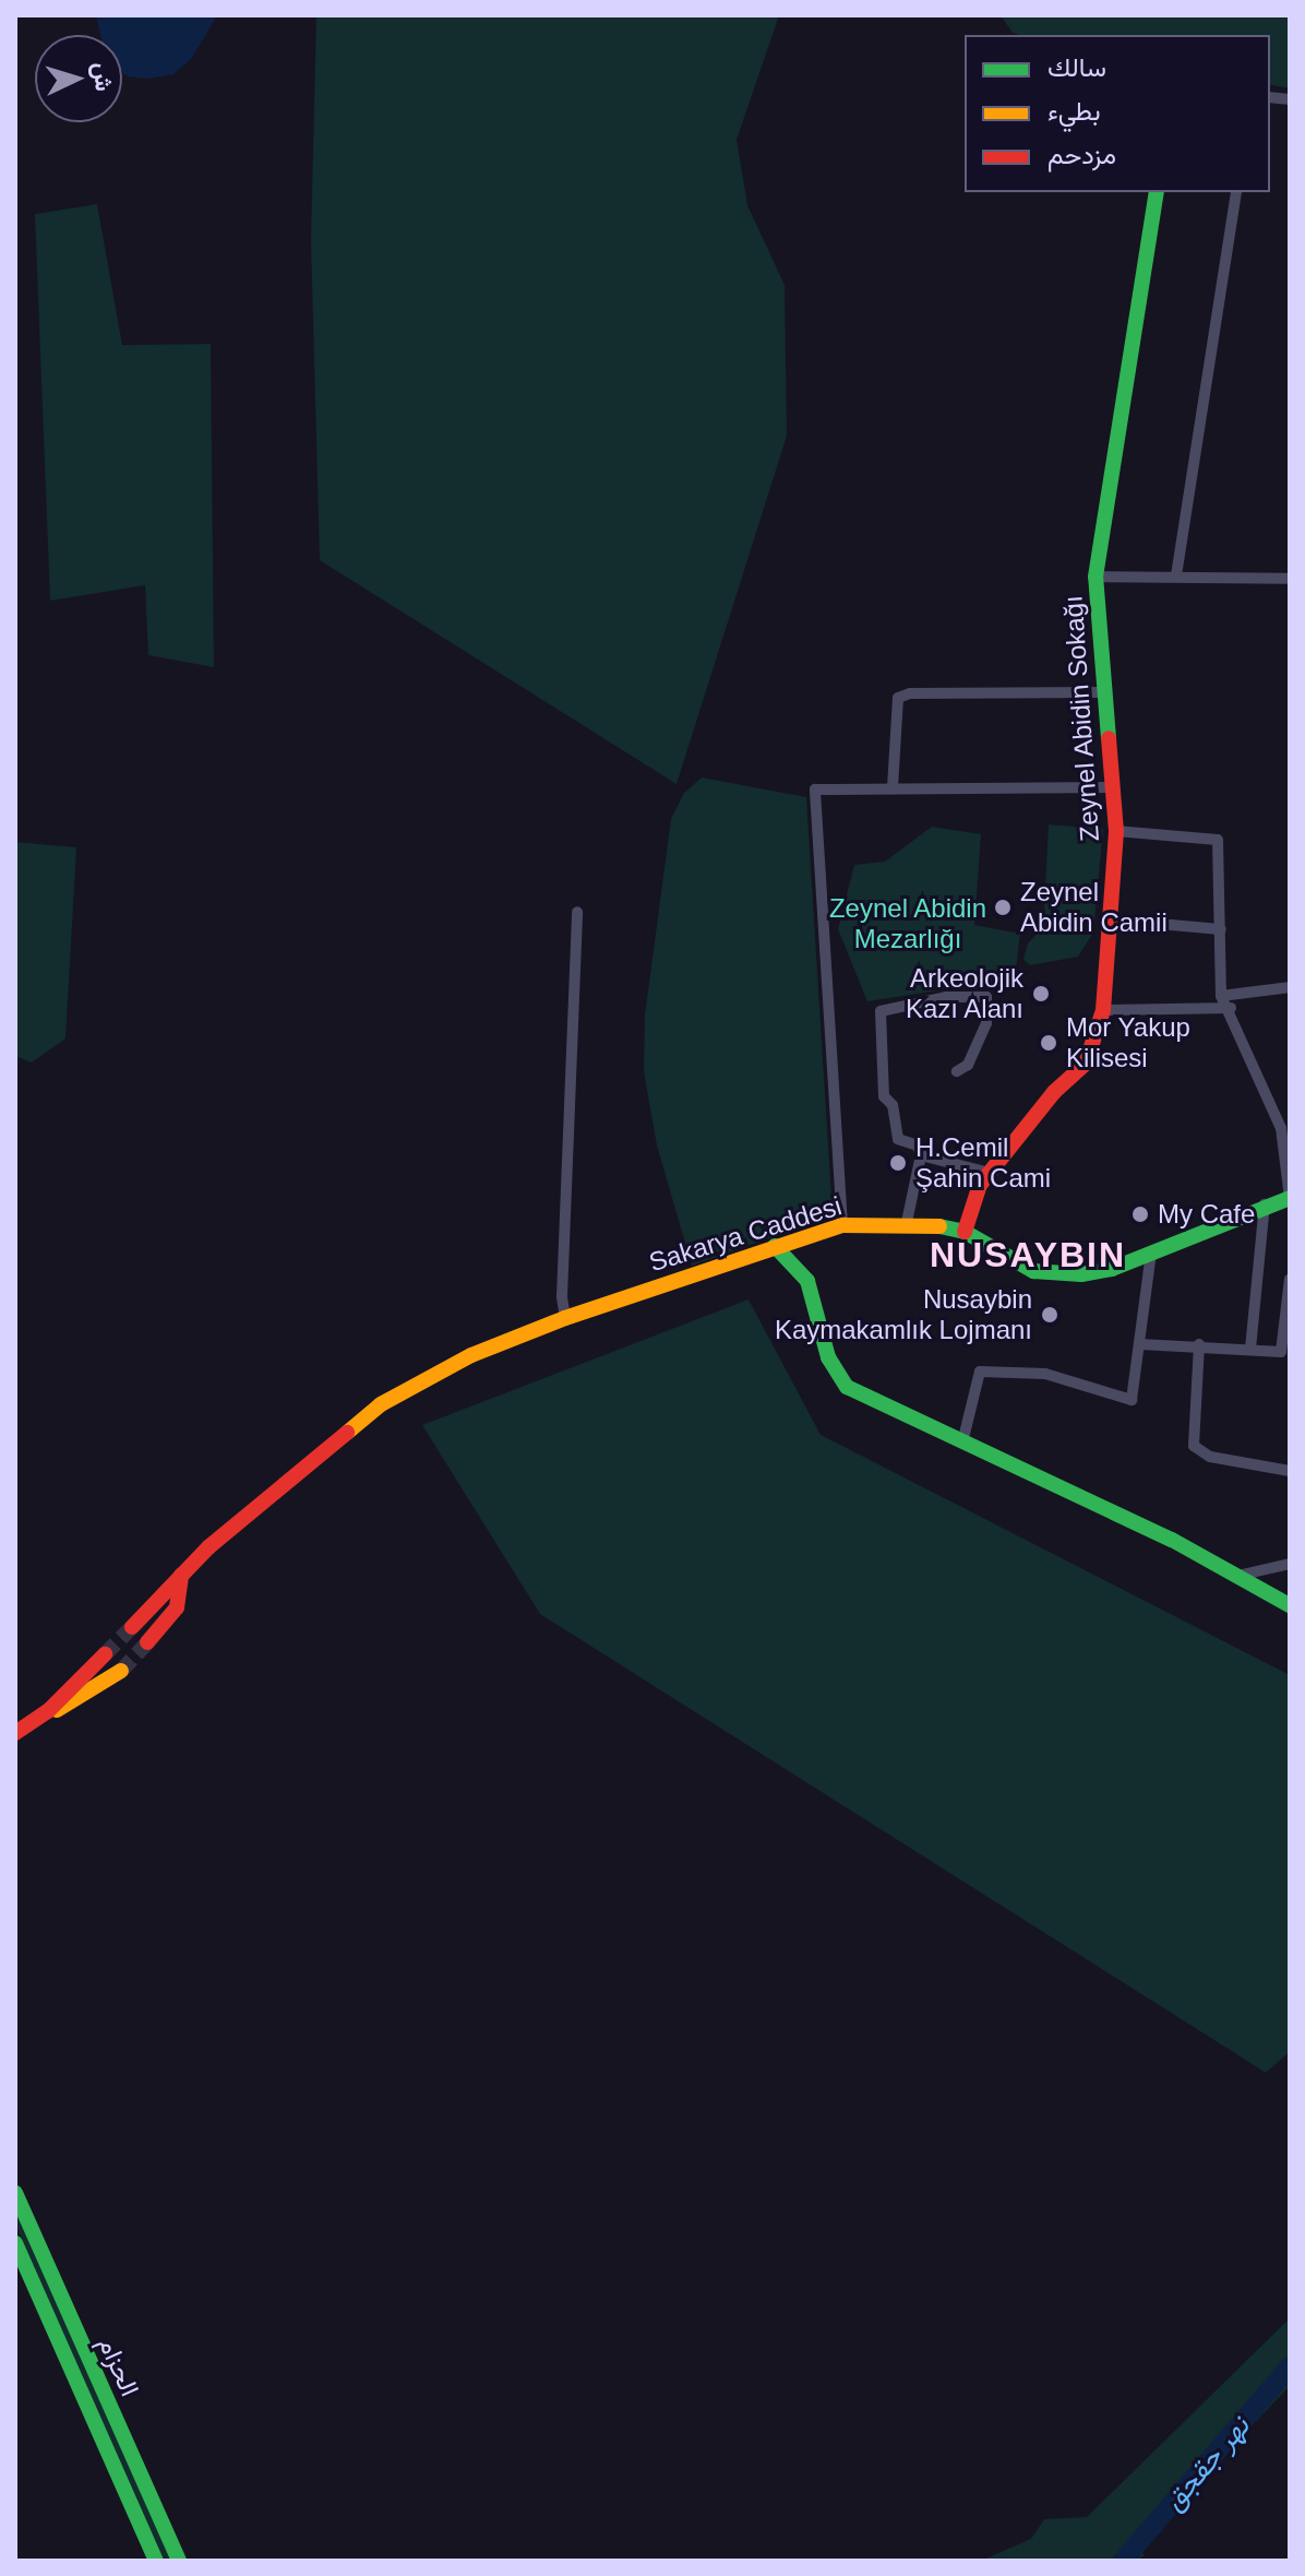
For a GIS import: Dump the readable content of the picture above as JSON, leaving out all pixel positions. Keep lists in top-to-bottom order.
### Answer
{
  "streets": {
    "street": ["Zeynel Abidin Sokağı", "Sakarya Caddesi", "الحزام"]
  },
  "crossings": [
    ["Zeynel Abidin Sokağı", "Sakarya Caddesi"]
  ],
  "districts": ["NUSAYBIN"],
  "water": ["نهر جقجق"],
  "parks": ["Zeynel Abidin Mezarlığı"],
  "places": [
    "Zeynel Abidin Camii",
    "Arkeolojik Kazı Alanı",
    "Mor Yakup Kilisesi",
    "H.Cemil Şahin Cami",
    "My Cafe",
    "Nusaybin Kaymakamlık Lojmanı"
  ],
  "legend": ["سالك", "بطيء", "مزدحم"],
  "north": "right"
}
